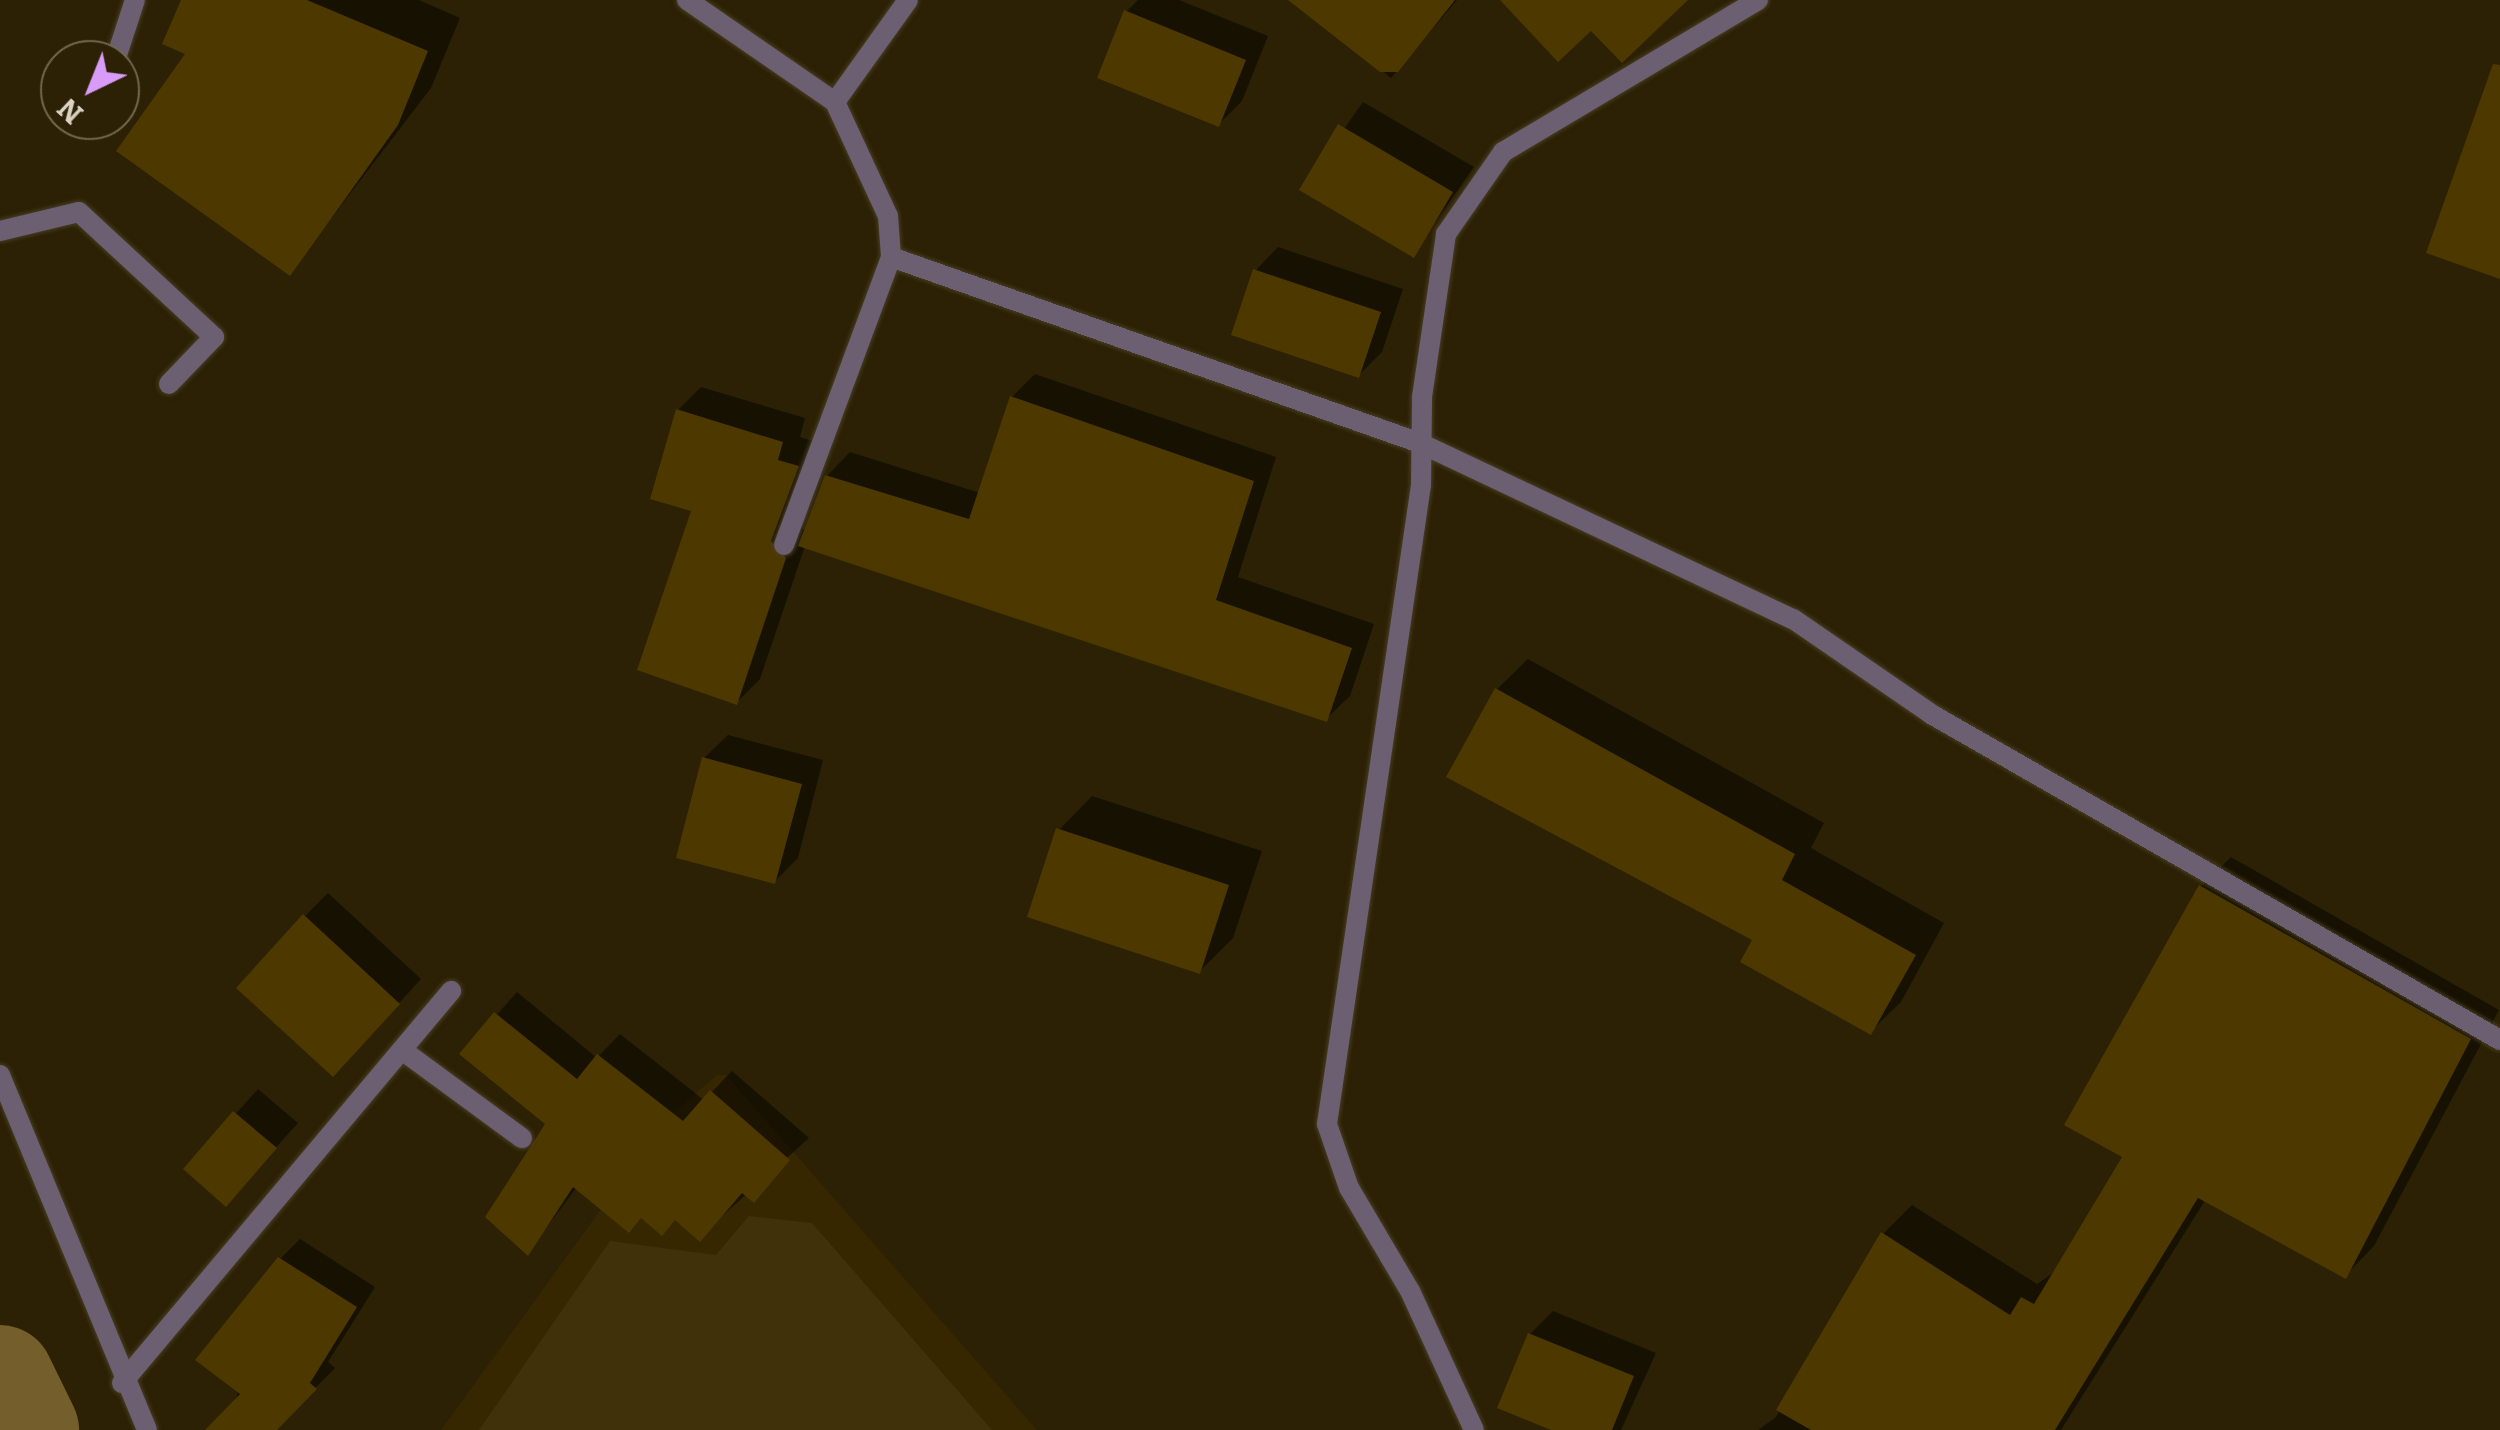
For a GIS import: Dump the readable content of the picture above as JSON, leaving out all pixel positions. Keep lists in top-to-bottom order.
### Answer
{
  "north": "bottom left"
}
